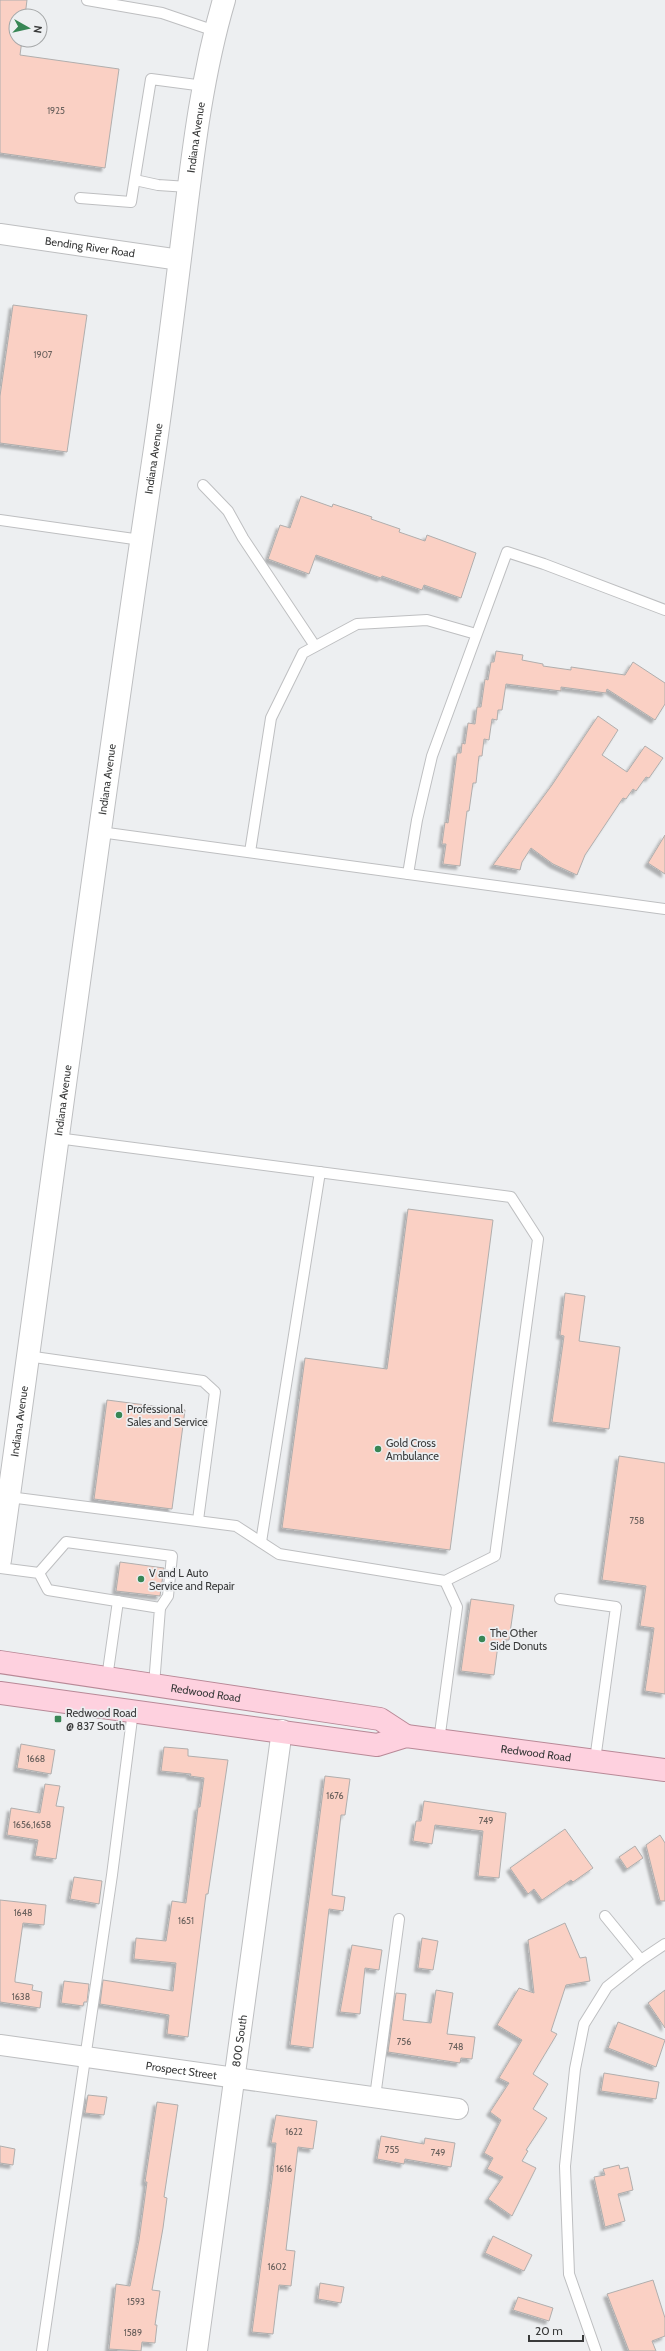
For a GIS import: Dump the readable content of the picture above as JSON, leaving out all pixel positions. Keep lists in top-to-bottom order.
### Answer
{
  "streets": {
    "main road": ["Redwood Road"],
    "street": [
      "Indiana Avenue",
      "Bending River Road",
      "800 South",
      "Prospect Street"
    ]
  },
  "crossings": [
    ["Indiana Avenue", "Bending River Road"],
    ["Redwood Road", "800 South"],
    ["800 South", "Prospect Street"]
  ],
  "places": {
    "other": [
      "Professional Sales and Service",
      "Gold Cross Ambulance",
      "V and L Auto Service and Repair",
      "The Other Side Donuts"
    ],
    "transit": ["Redwood Road @ 837 South"]
  },
  "house_numbers": [
    "1925",
    "1907",
    "758",
    "1668",
    "1676",
    "749",
    "1656,1658",
    "1648",
    "1651",
    "1638",
    "756",
    "748",
    "1622",
    "755",
    "749",
    "1616",
    "1602",
    "1593",
    "1589"
  ],
  "scale_bar": "20 m",
  "north": "right"
}
